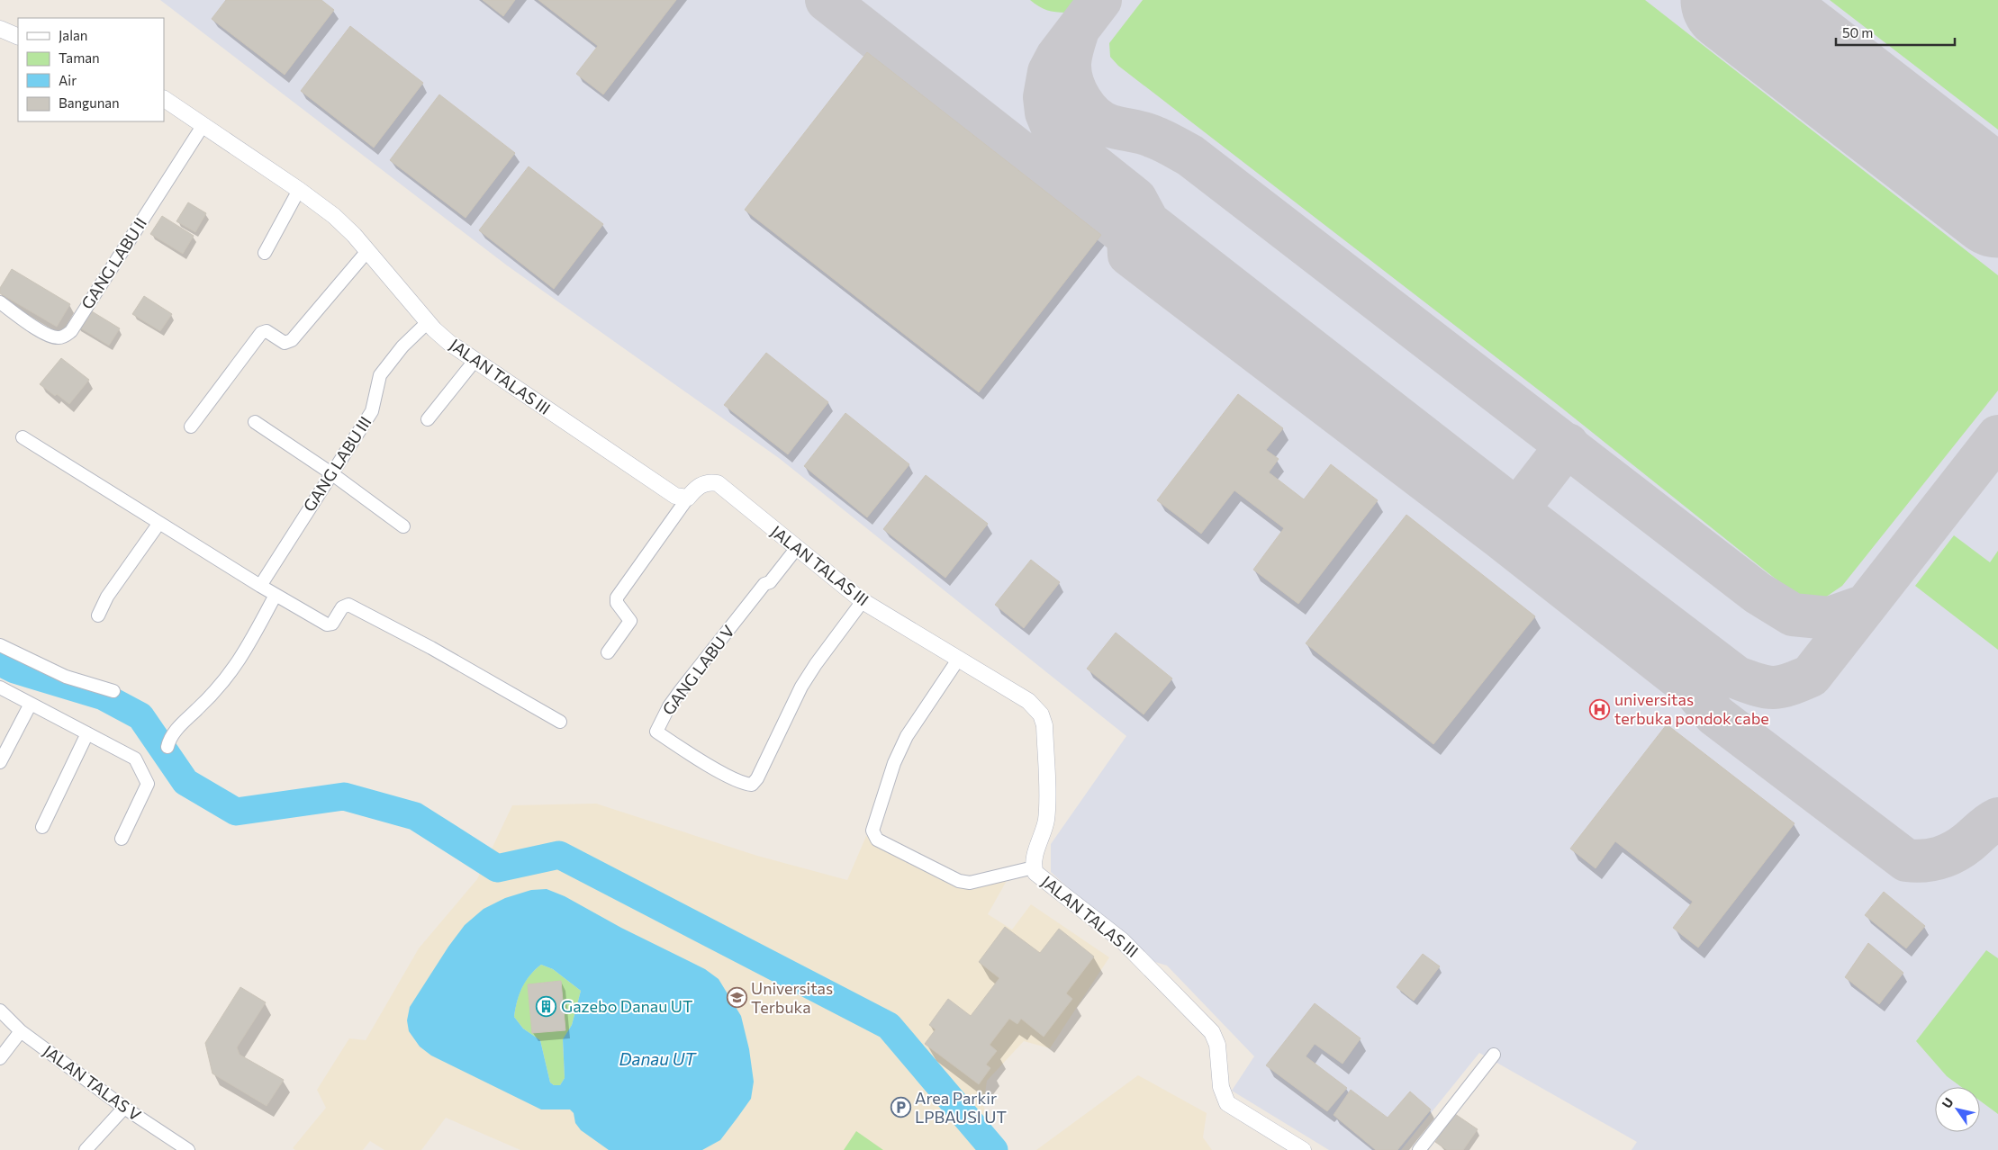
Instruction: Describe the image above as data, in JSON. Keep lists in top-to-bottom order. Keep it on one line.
{"streets":{"street":["GANG LABU II","JALAN TALAS III","GANG LABU III","GANG LABU V","JALAN TALAS V"]},"crossings":[["GANG LABU II","JALAN TALAS III"],["JALAN TALAS III","GANG LABU III"],["JALAN TALAS III","GANG LABU V"]],"water":["Danau UT"],"places":{"hospital":["universitas terbuka pondok cabe"],"school or university":["Universitas Terbuka"],"building":["Gazebo Danau UT"],"parking":["Area Parkir LPBAUSI UT"]},"legend":["Jalan","Taman","Air","Bangunan"],"scale_bar":"50 m","north":"top left"}
